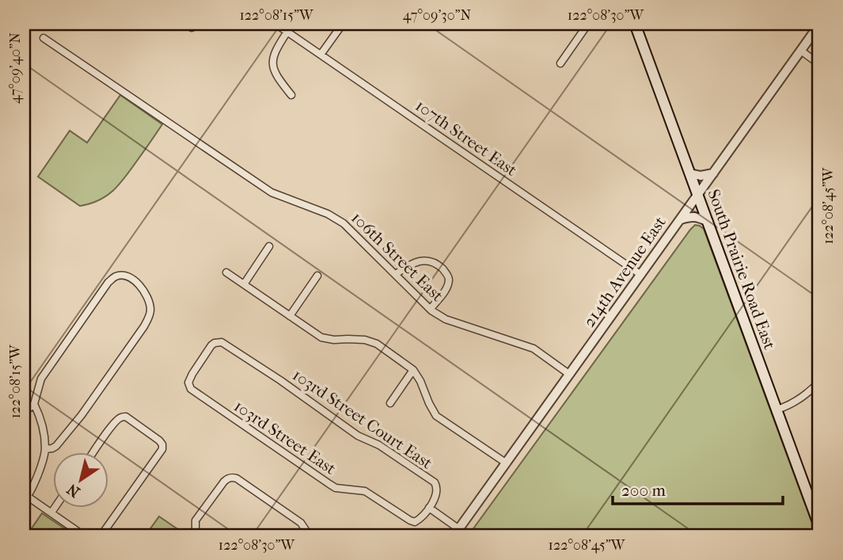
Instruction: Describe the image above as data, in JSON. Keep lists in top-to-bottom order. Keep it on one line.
{"streets":{"main road":["South Prairie Road East"],"street":["107th Street East","106th Street East","214th Avenue East","103rd Street Court East","103rd Street East"]},"crossings":[["107th Street East","214th Avenue East"],["106th Street East","214th Avenue East"],["South Prairie Road East","214th Avenue East"],["103rd Street Court East","103rd Street East"]],"scale_bar":"200 m","north":"bottom left","coordinates":["122°08'15\"W","47°09'30\"N","122°08'30\"W","47°09'40\"N","122°08'45\"W"]}
